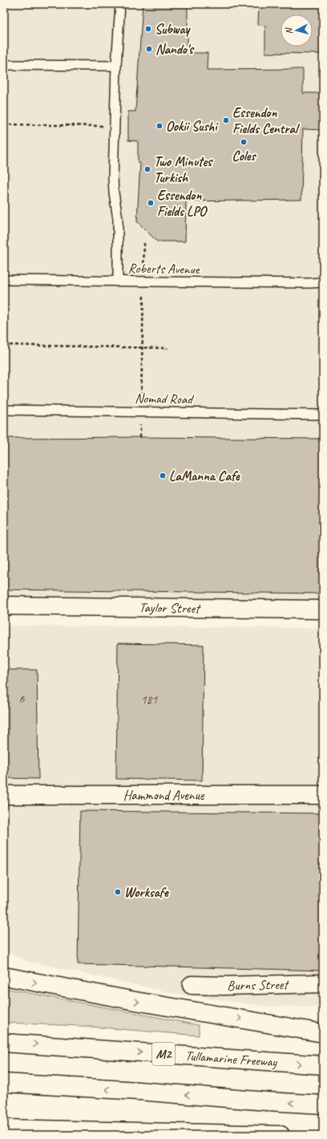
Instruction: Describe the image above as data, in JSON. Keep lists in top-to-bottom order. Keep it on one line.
{"streets":{"main road":["Taylor Street","Hammond Avenue","Burns Street","M2","Tullamarine Freeway"],"lane":["Roberts Avenue","Nomad Road"]},"places":["Subway","Nando's","Essendon Fields Central","Ookii Sushi","Coles","Two Minutes Turkish","Essendon Fields LPO","LaManna Cafe","Worksafe"],"house_numbers":["6","181"],"north":"left"}
